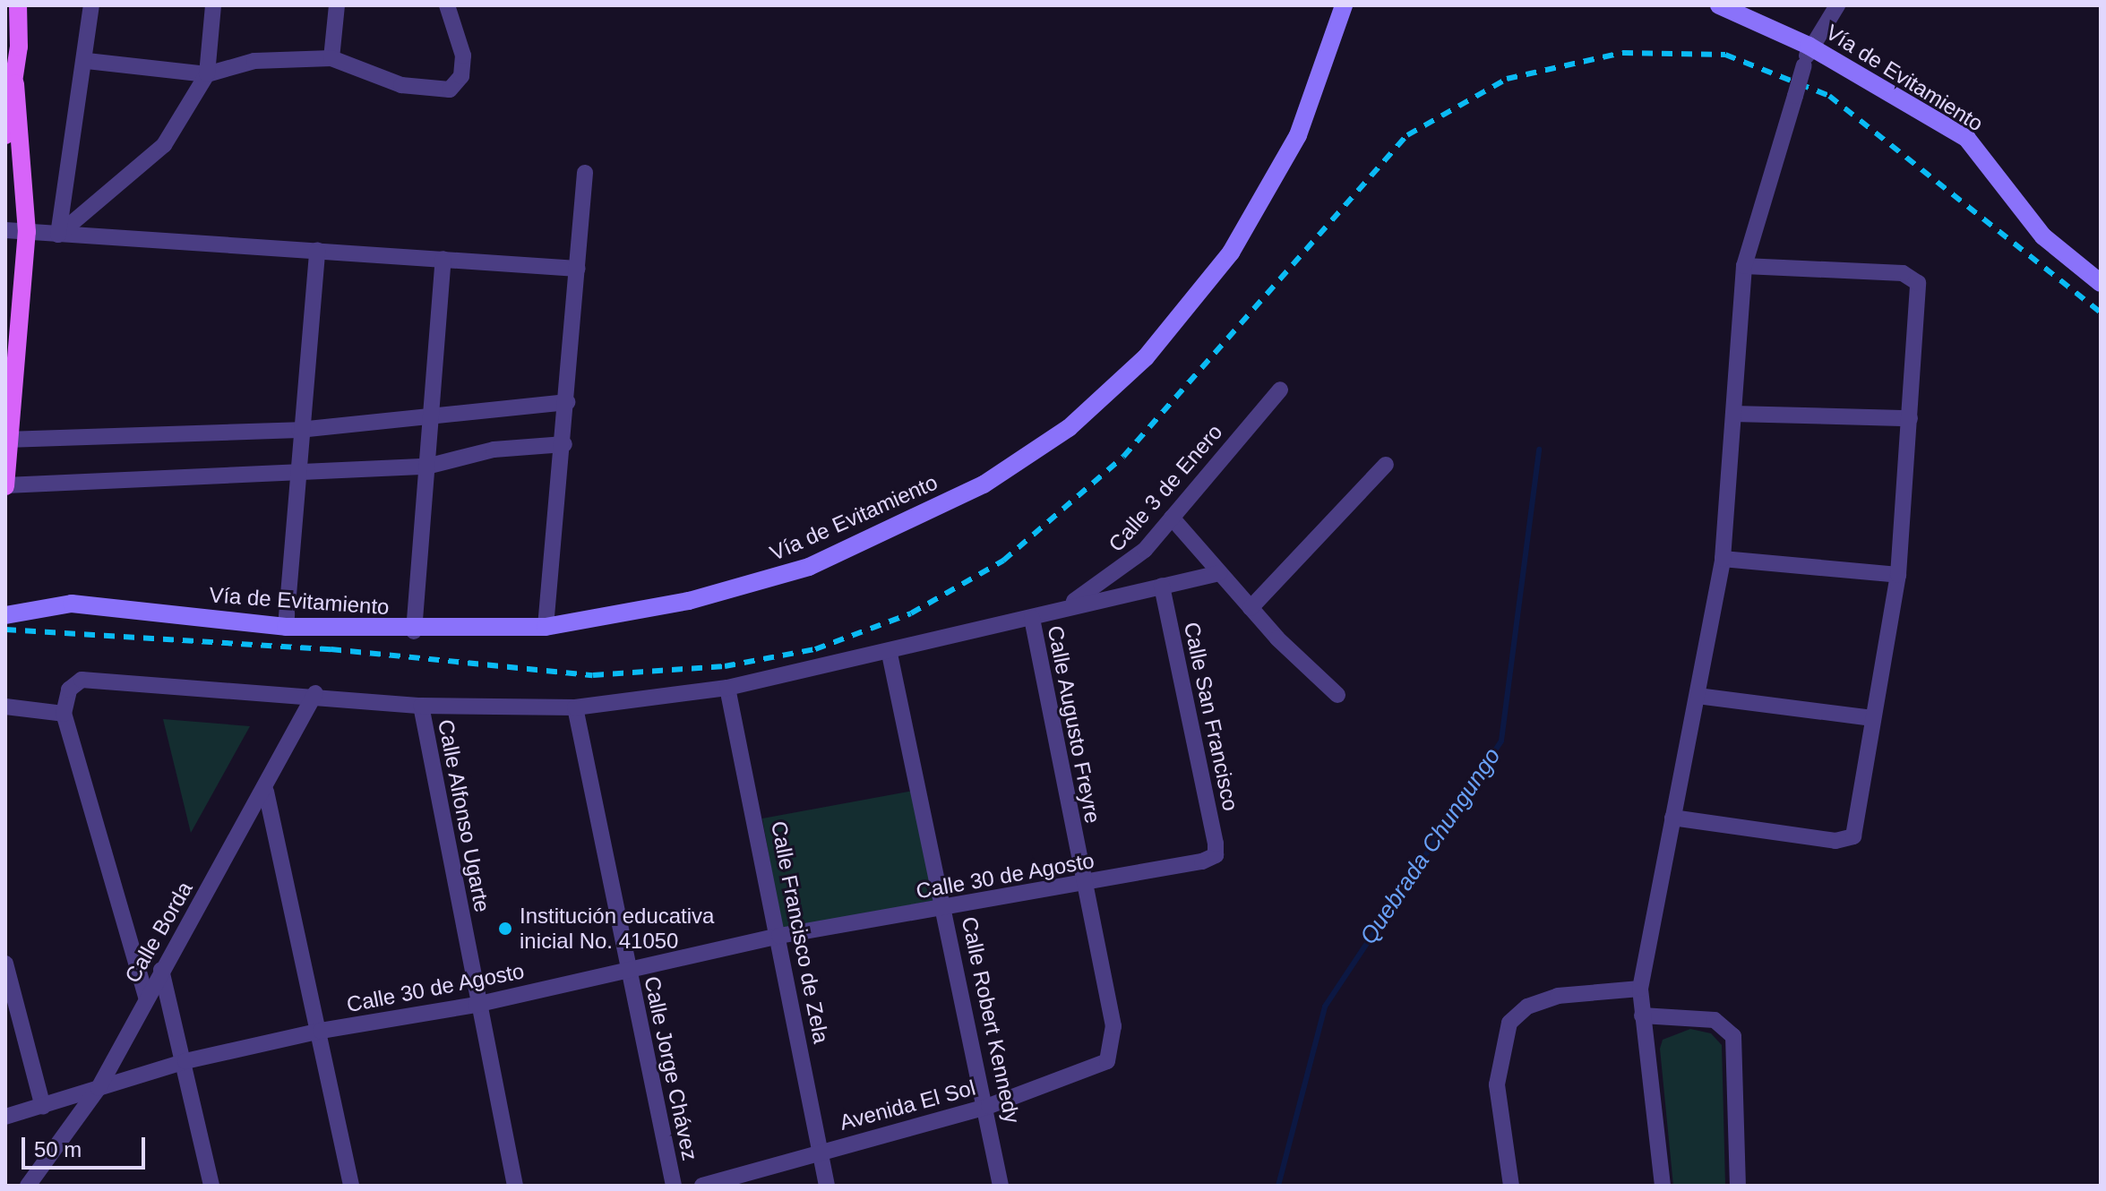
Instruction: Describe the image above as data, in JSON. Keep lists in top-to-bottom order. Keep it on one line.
{"streets":{"main road":["Vía de Evitamiento"],"street":["Calle 3 de Enero","Calle San Francisco","Calle Augusto Freyre","Calle Alfonso Ugarte","Calle 30 de Agosto","Calle Borda","Calle Francisco de Zela","Calle Robert Kennedy","Calle Jorge Chávez","Avenida El Sol"]},"crossings":[["Calle 3 de Enero","Calle Augusto Freyre"],["Calle San Francisco","Calle 30 de Agosto"],["Calle Augusto Freyre","Calle 30 de Agosto"],["Calle Augusto Freyre","Avenida El Sol"],["Calle Alfonso Ugarte","Calle 30 de Agosto"],["Calle 30 de Agosto","Calle Borda"],["Calle 30 de Agosto","Calle Francisco de Zela"],["Calle 30 de Agosto","Calle Robert Kennedy"],["Calle 30 de Agosto","Calle Jorge Chávez"],["Calle Francisco de Zela","Avenida El Sol"],["Calle Robert Kennedy","Avenida El Sol"]],"water":["Quebrada Chungungo"],"places":["Institución educativa inicial No. 41050"],"scale_bar":"50 m"}
